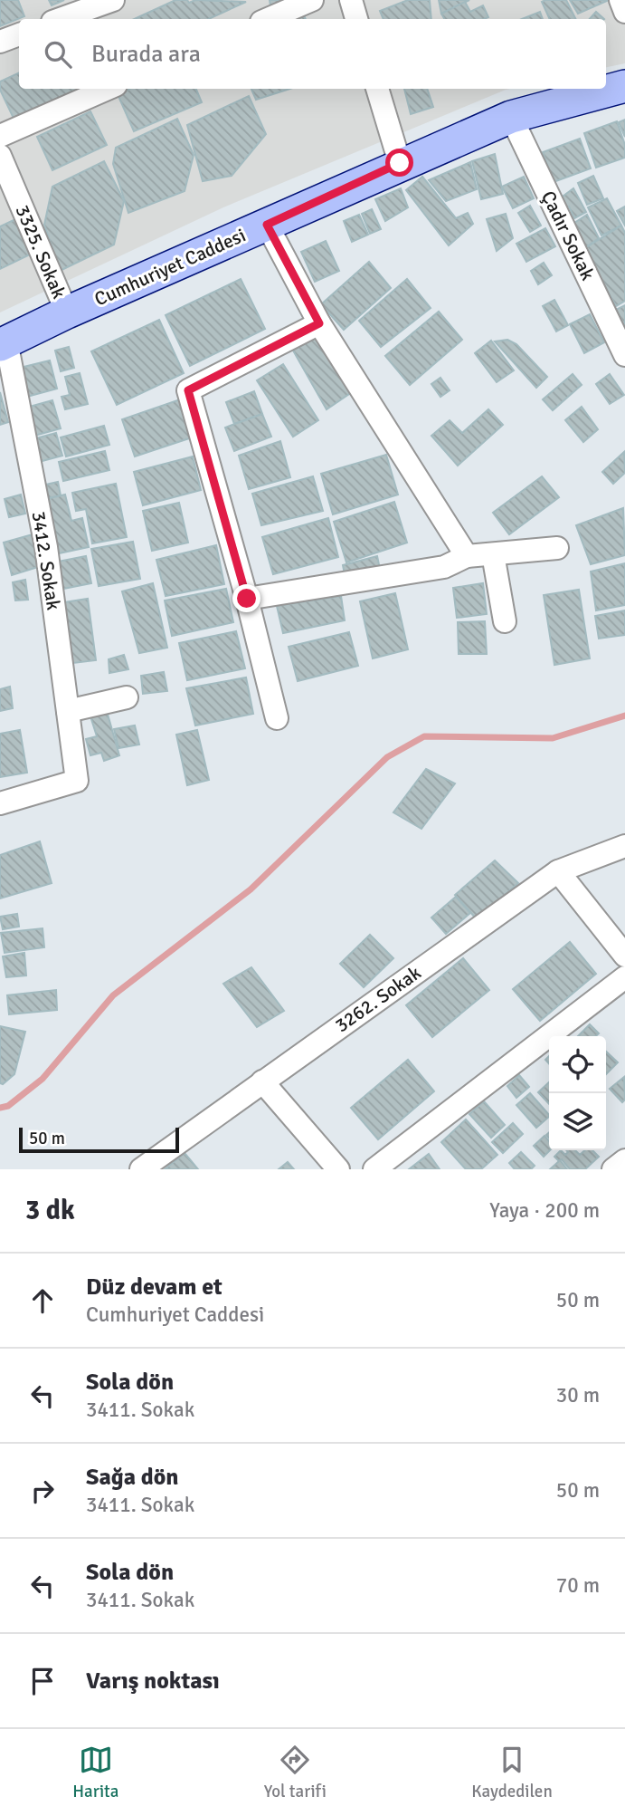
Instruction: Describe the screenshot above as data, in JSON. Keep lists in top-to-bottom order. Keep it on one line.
{"streets":{"main road":["Cumhuriyet Caddesi"],"street":["Çadır Sokak","3325. Sokak","3412. Sokak","3262. Sokak"]},"crossings":[["Çadır Sokak","Cumhuriyet Caddesi"],["3325. Sokak","Cumhuriyet Caddesi"],["Cumhuriyet Caddesi","3412. Sokak"]],"scale_bar":"50 m","page":{"search":"Burada ara","scale":"50 m","heading":["3 dk","Yaya · 200 m"],"list":[["Düz devam et","Cumhuriyet Caddesi","50 m"],["Sola dön","3411. Sokak","30 m"],["Sağa dön","3411. Sokak","50 m"],["Sola dön","3411. Sokak","70 m"],"Varış noktası"],"nav":["Harita","Yol tarifi","Kaydedilen"]}}
